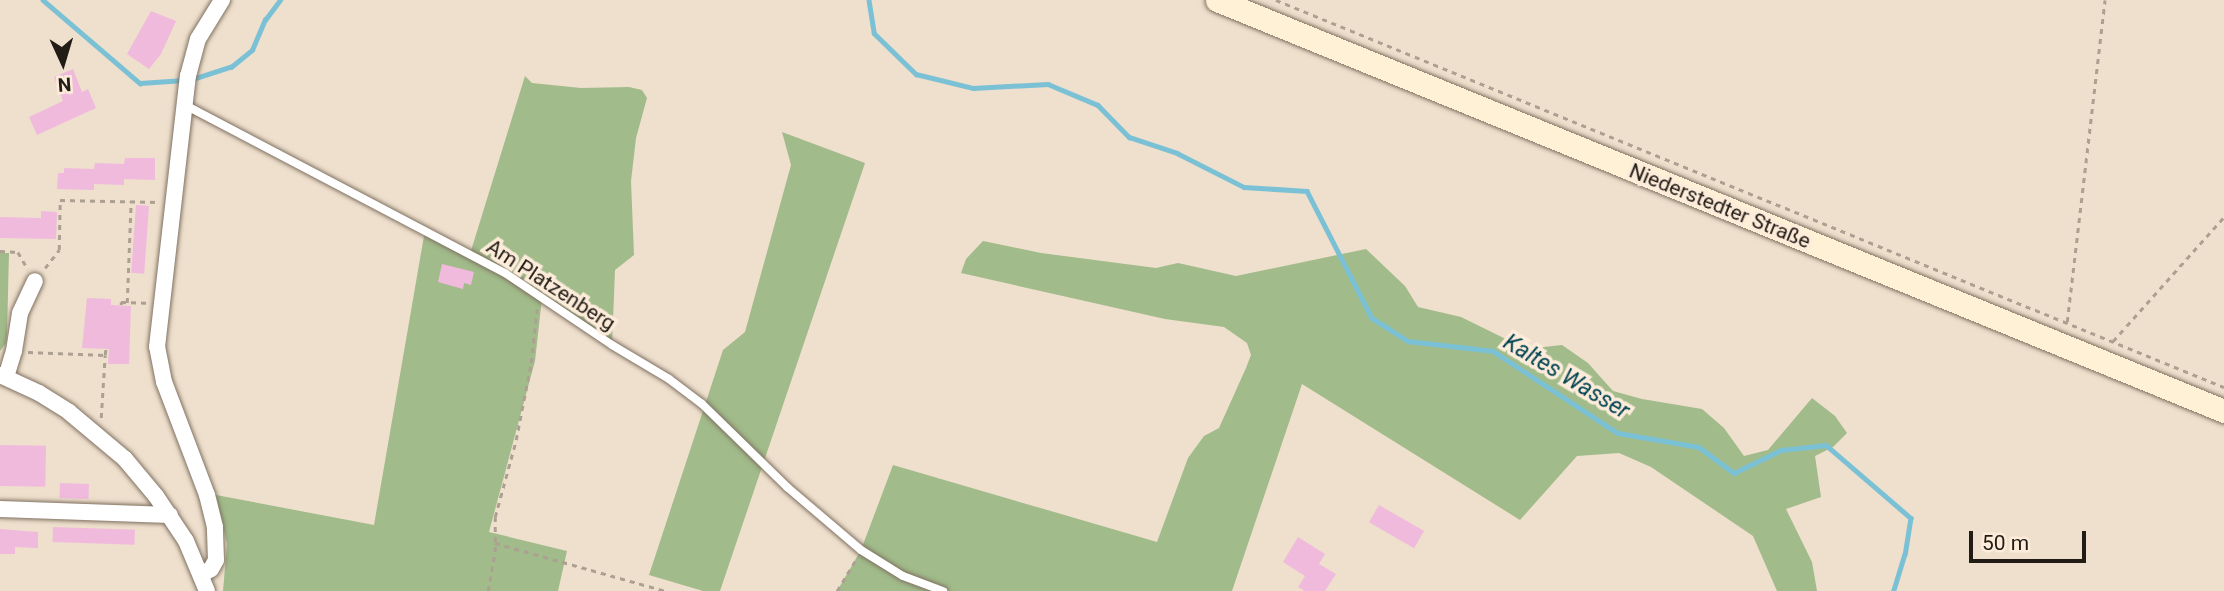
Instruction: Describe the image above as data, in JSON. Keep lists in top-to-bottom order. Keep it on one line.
{"streets":{"main road":["Niederstedter Straße"],"lane":["Am Platzenberg"]},"water":["Kaltes Wasser"],"scale_bar":"50 m","north":"bottom"}
